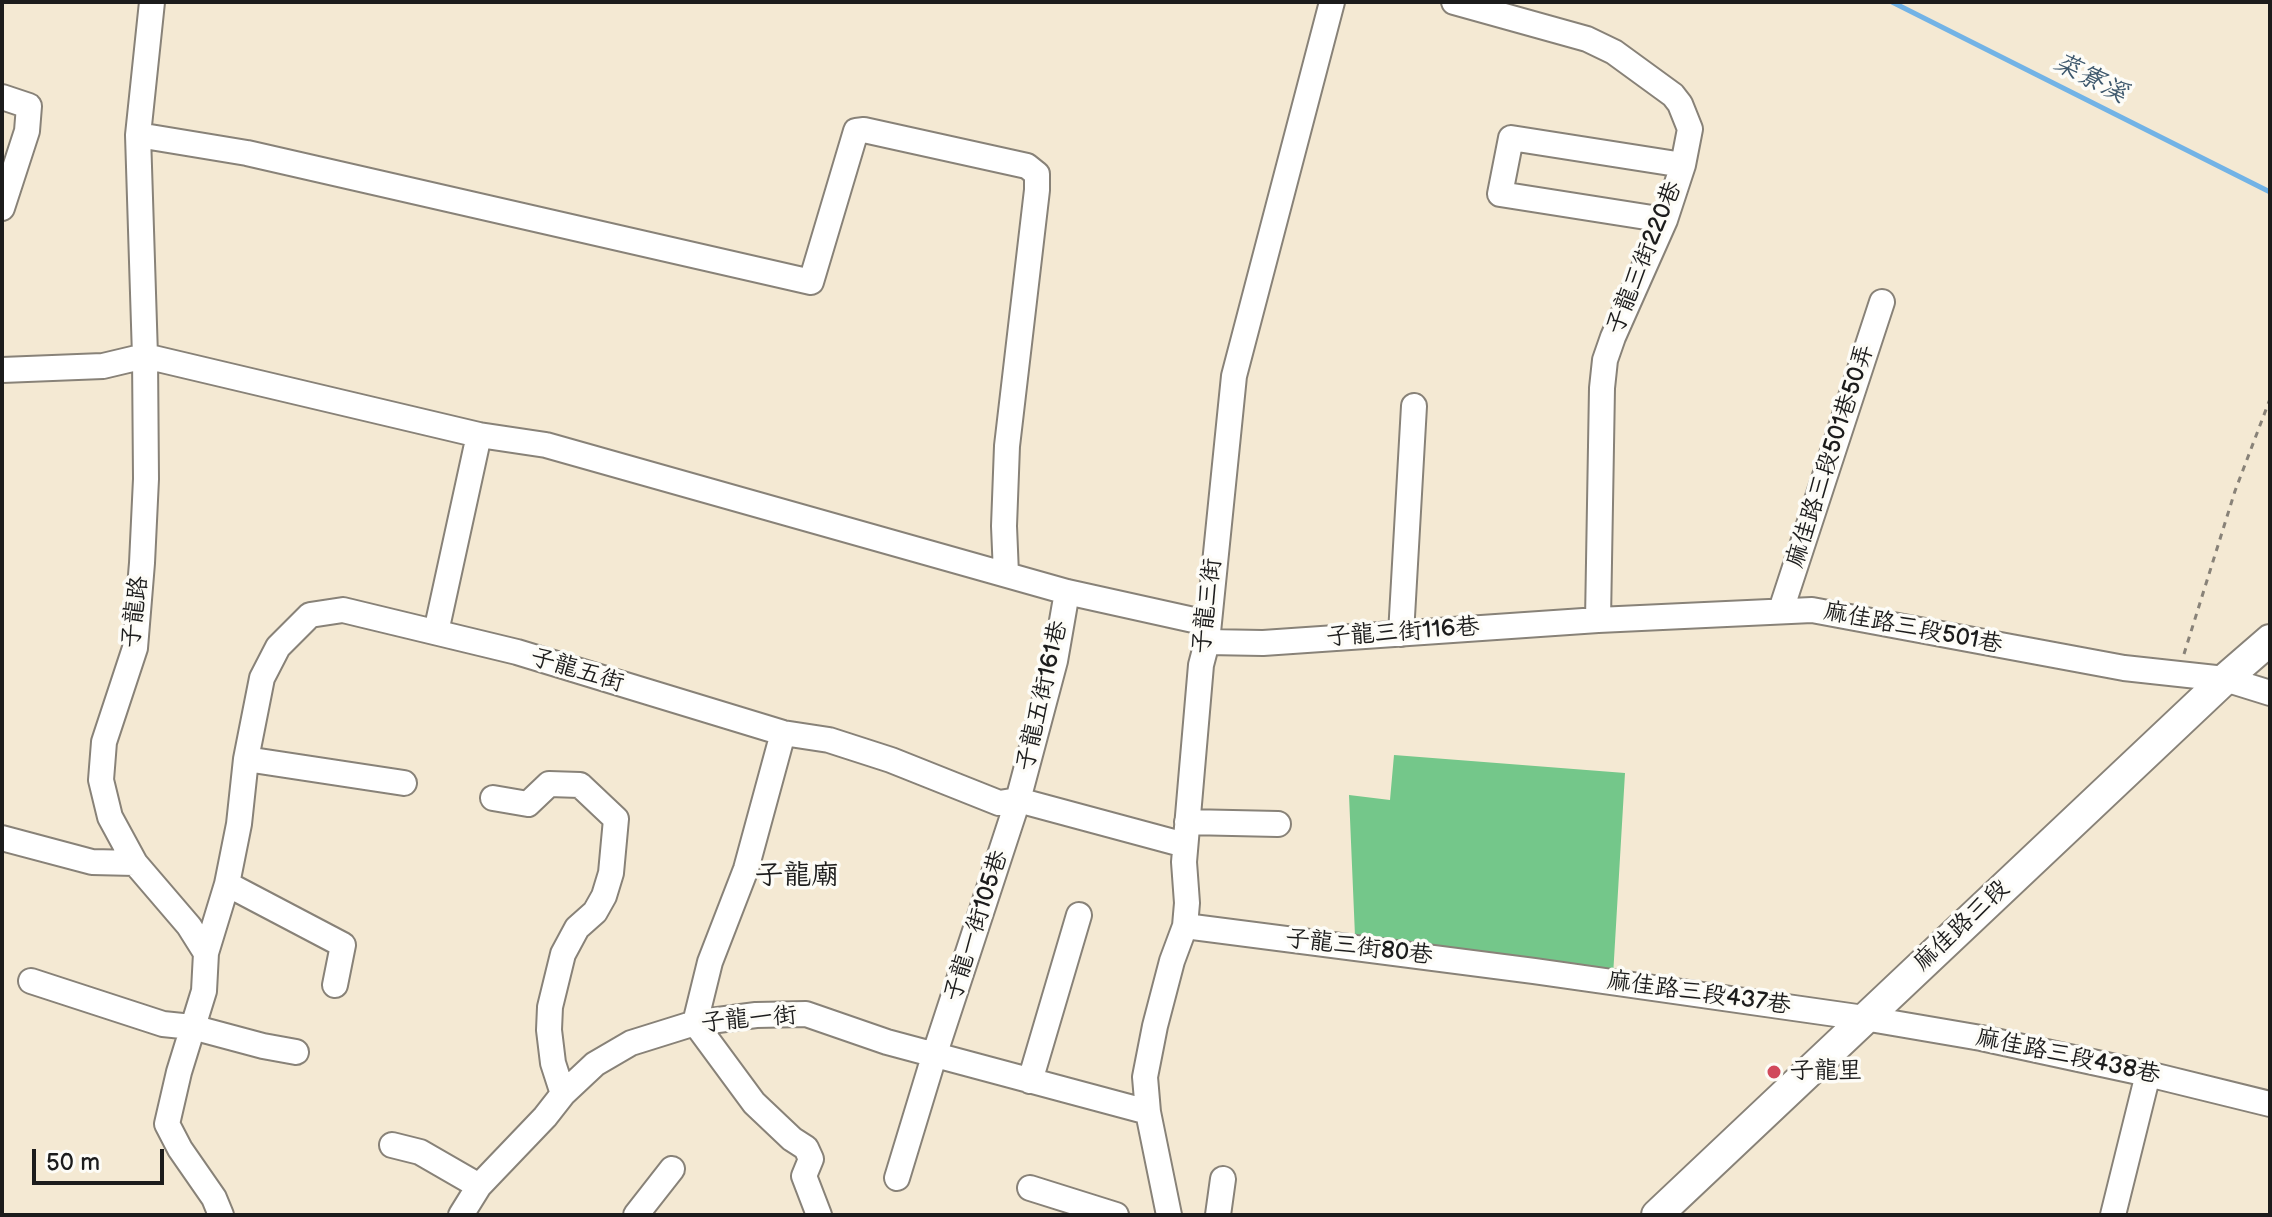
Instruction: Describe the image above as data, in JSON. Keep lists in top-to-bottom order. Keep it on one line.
{"streets":{"main road":["麻佳路三段"],"street":["子龍三街220巷","麻佳路三段501巷50弄","子龍三街","子龍路","麻佳路三段501巷","子龍三街116巷","子龍五街","子龍五街161巷","子龍一街105巷","子龍三街80巷","麻佳路三段437巷","子龍一街","麻佳路三段438巷"]},"crossings":[["子龍三街220巷","麻佳路三段501巷"],["子龍三街220巷","子龍三街116巷"],["麻佳路三段501巷50弄","麻佳路三段501巷"],["子龍三街","子龍三街116巷"],["子龍三街","子龍五街"],["子龍三街","子龍三街80巷"],["子龍三街","子龍一街"],["子龍路","子龍三街116巷"],["子龍路","子龍五街"],["麻佳路三段501巷","子龍三街116巷"],["麻佳路三段501巷","麻佳路三段"],["子龍三街116巷","子龍五街161巷"],["子龍五街","子龍五街161巷"],["子龍五街","子龍一街105巷"],["子龍五街161巷","子龍一街105巷"],["子龍一街105巷","子龍一街"],["麻佳路三段","麻佳路三段437巷"],["麻佳路三段","麻佳路三段438巷"],["子龍三街80巷","麻佳路三段437巷"],["麻佳路三段437巷","麻佳路三段438巷"]],"districts":["子龍廟"],"water":["菜寮溪"],"places":["子龍里"],"scale_bar":"50 m"}
